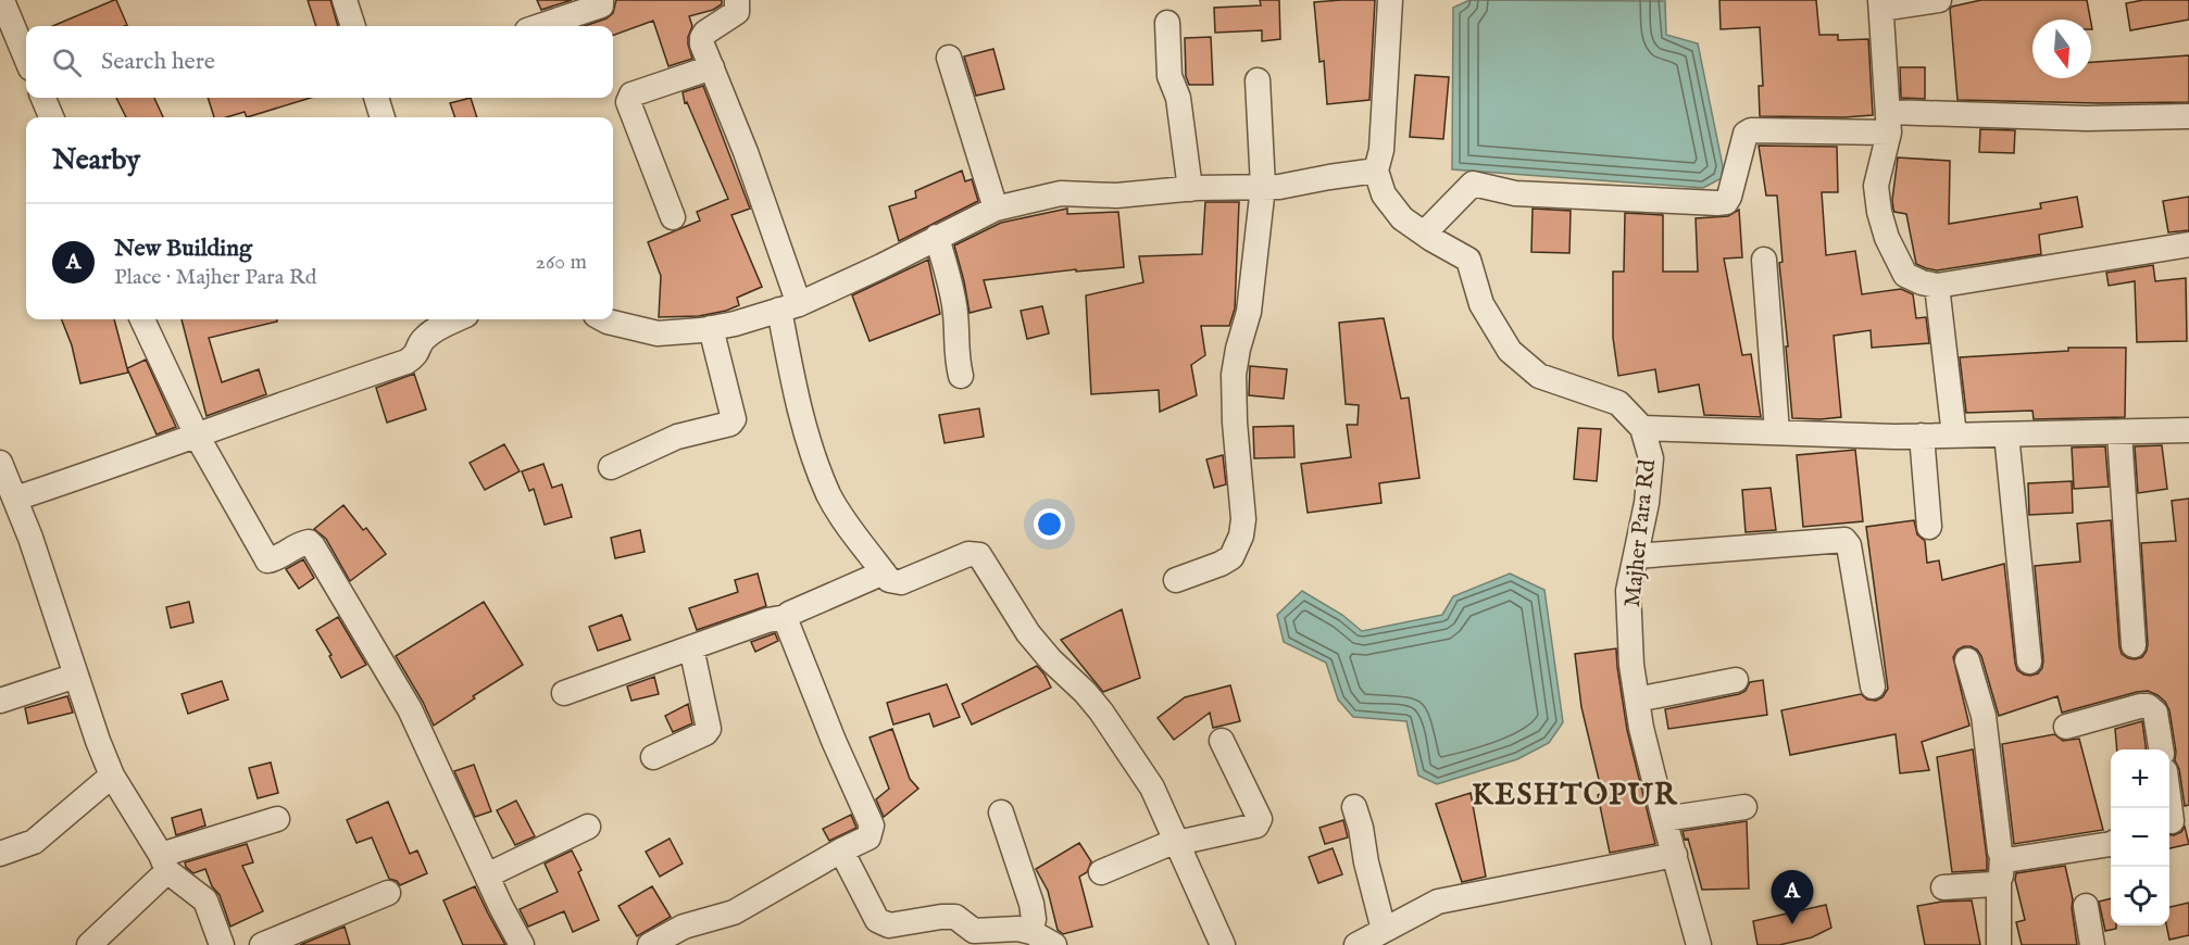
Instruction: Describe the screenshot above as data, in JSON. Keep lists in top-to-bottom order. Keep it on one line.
{"streets":{"street":["Majher Para Rd"]},"districts":["KESHTOPUR"],"north":"bottom","page":{"search":"Search here","heading":"Nearby","list":[{"mark":"A","name":"New Building","note":"Place · Majher Para Rd","value":"260 m"}],"map_buttons":["+","−"],"pins":"A"}}
